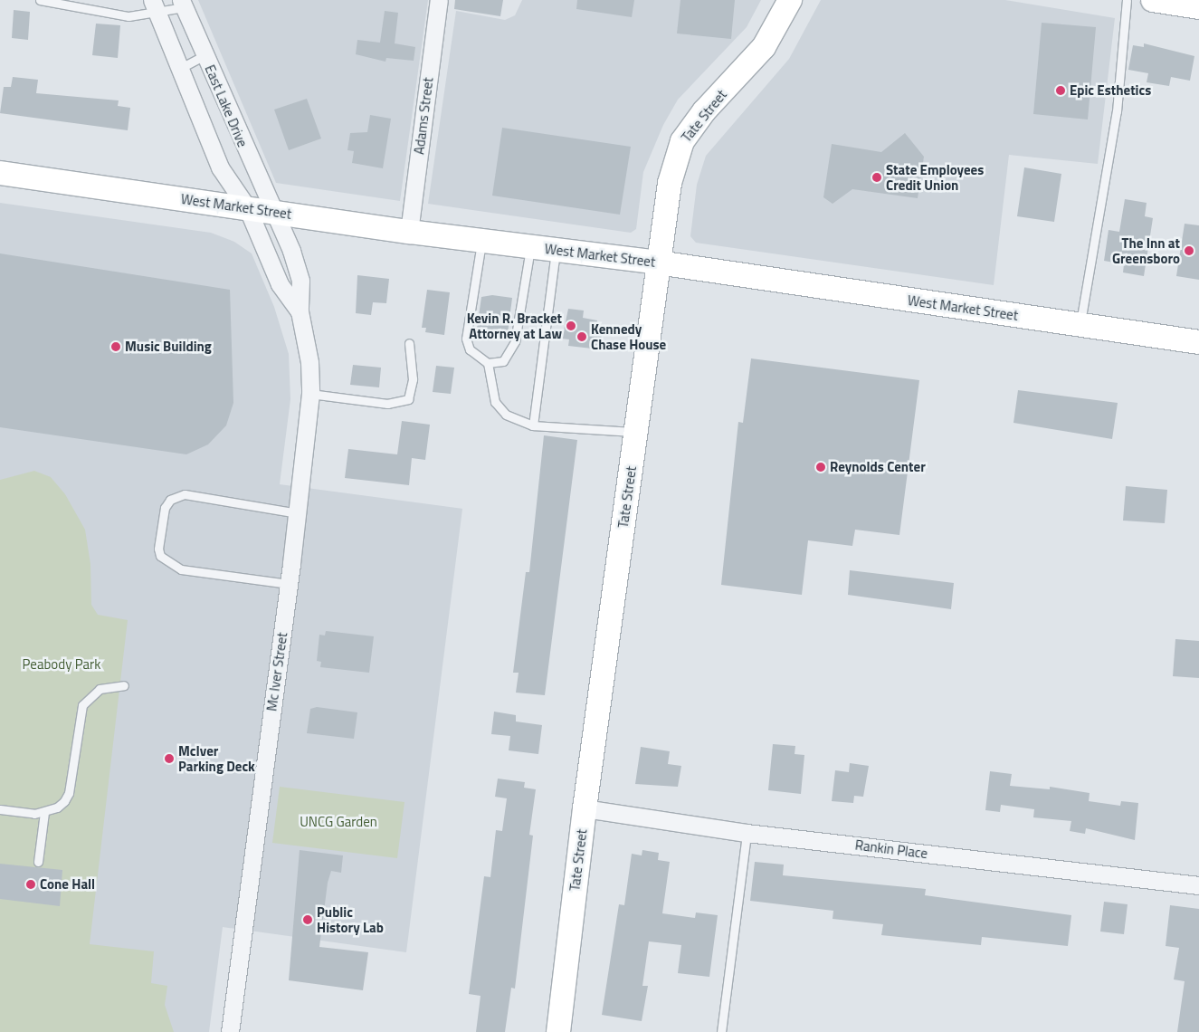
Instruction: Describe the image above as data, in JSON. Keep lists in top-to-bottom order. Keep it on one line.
{"streets":{"main road":["Tate Street","West Market Street"],"street":["East Lake Drive","Adams Street","Mc Iver Street","Rankin Place"]},"crossings":[["East Lake Drive","West Market Street"],["East Lake Drive","Mc Iver Street"],["Adams Street","West Market Street"],["Tate Street","West Market Street"],["Tate Street","Rankin Place"],["West Market Street","Mc Iver Street"]],"parks":["Peabody Park","UNCG Garden"],"places":["Epic Esthetics","State Employees Credit Union","The Inn at Greensboro","Kevin R. Bracket Attorney at Law","Kennedy Chase House","Music Building","Reynolds Center","McIver Parking Deck","Cone Hall","Public History Lab"]}
